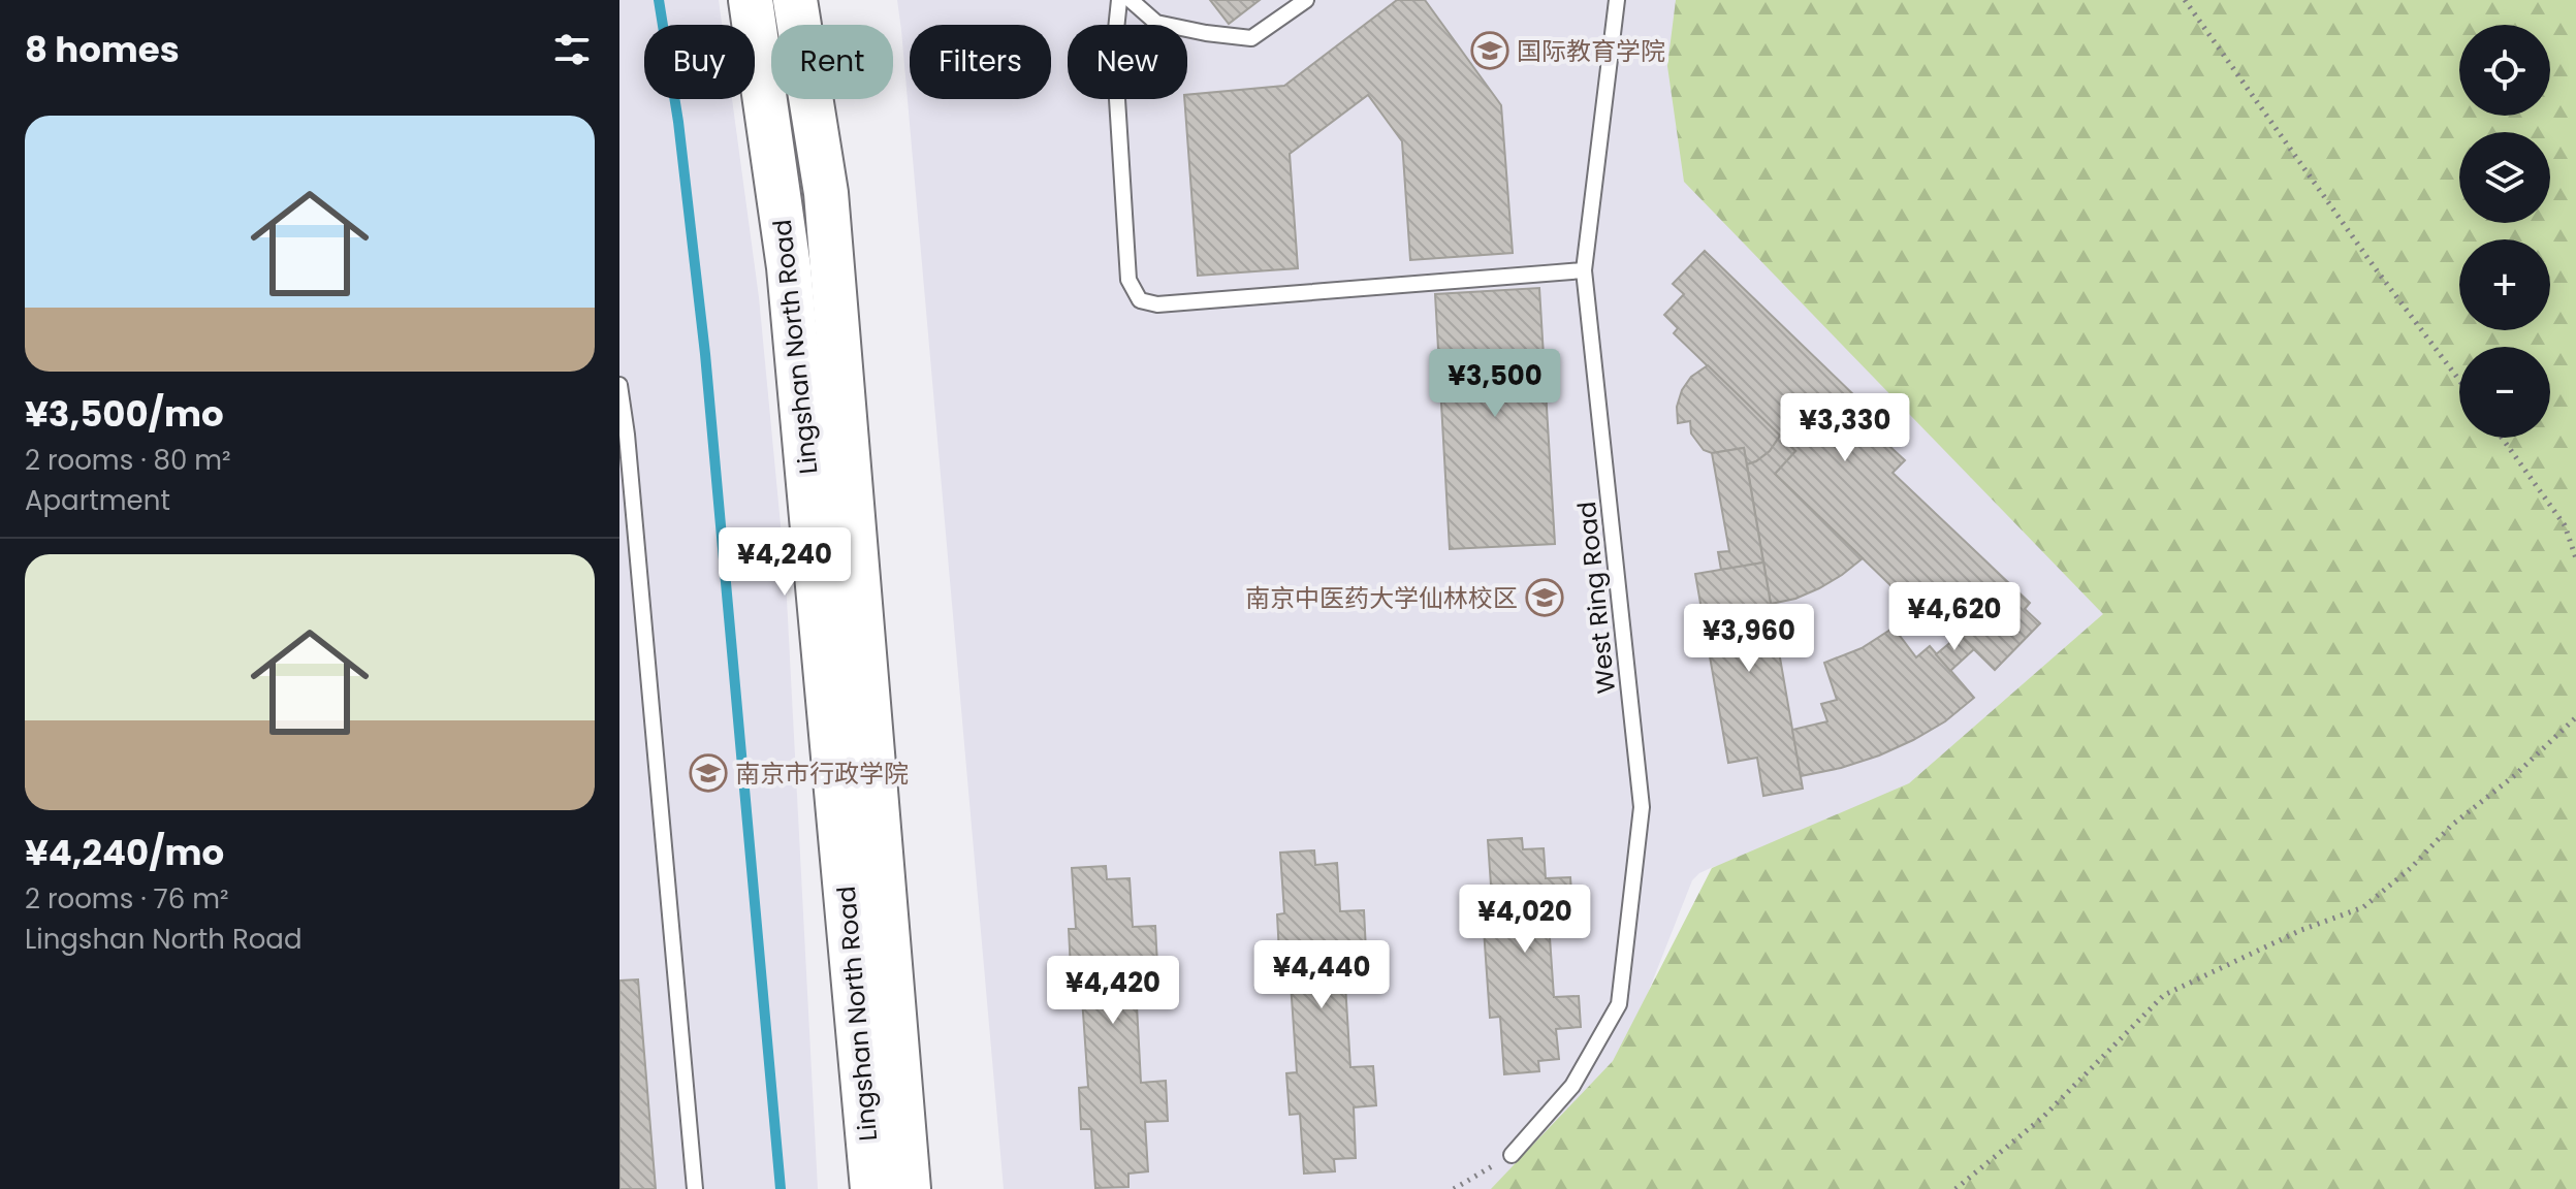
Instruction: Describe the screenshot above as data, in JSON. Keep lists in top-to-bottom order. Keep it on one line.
{"streets":{"main road":["Lingshan North Road"],"lane":["West Ring Road"]},"places":{"school or university":["国际教育学院","南京中医药大学仙林校区","南京市行政学院"]},"page":{"heading":"8 homes","map_buttons":["+","−"],"chip":["Buy","Rent","Filters","New"],"list":[{"name":"¥3,500/mo","note":"2 rooms · 80 m² · Apartment"},{"name":"¥4,240/mo","note":"2 rooms · 76 m² · Lingshan North Road"}],"price":["¥3,500","¥3,330","¥4,240","¥4,620","¥3,960","¥4,020","¥4,440","¥4,420"]}}
